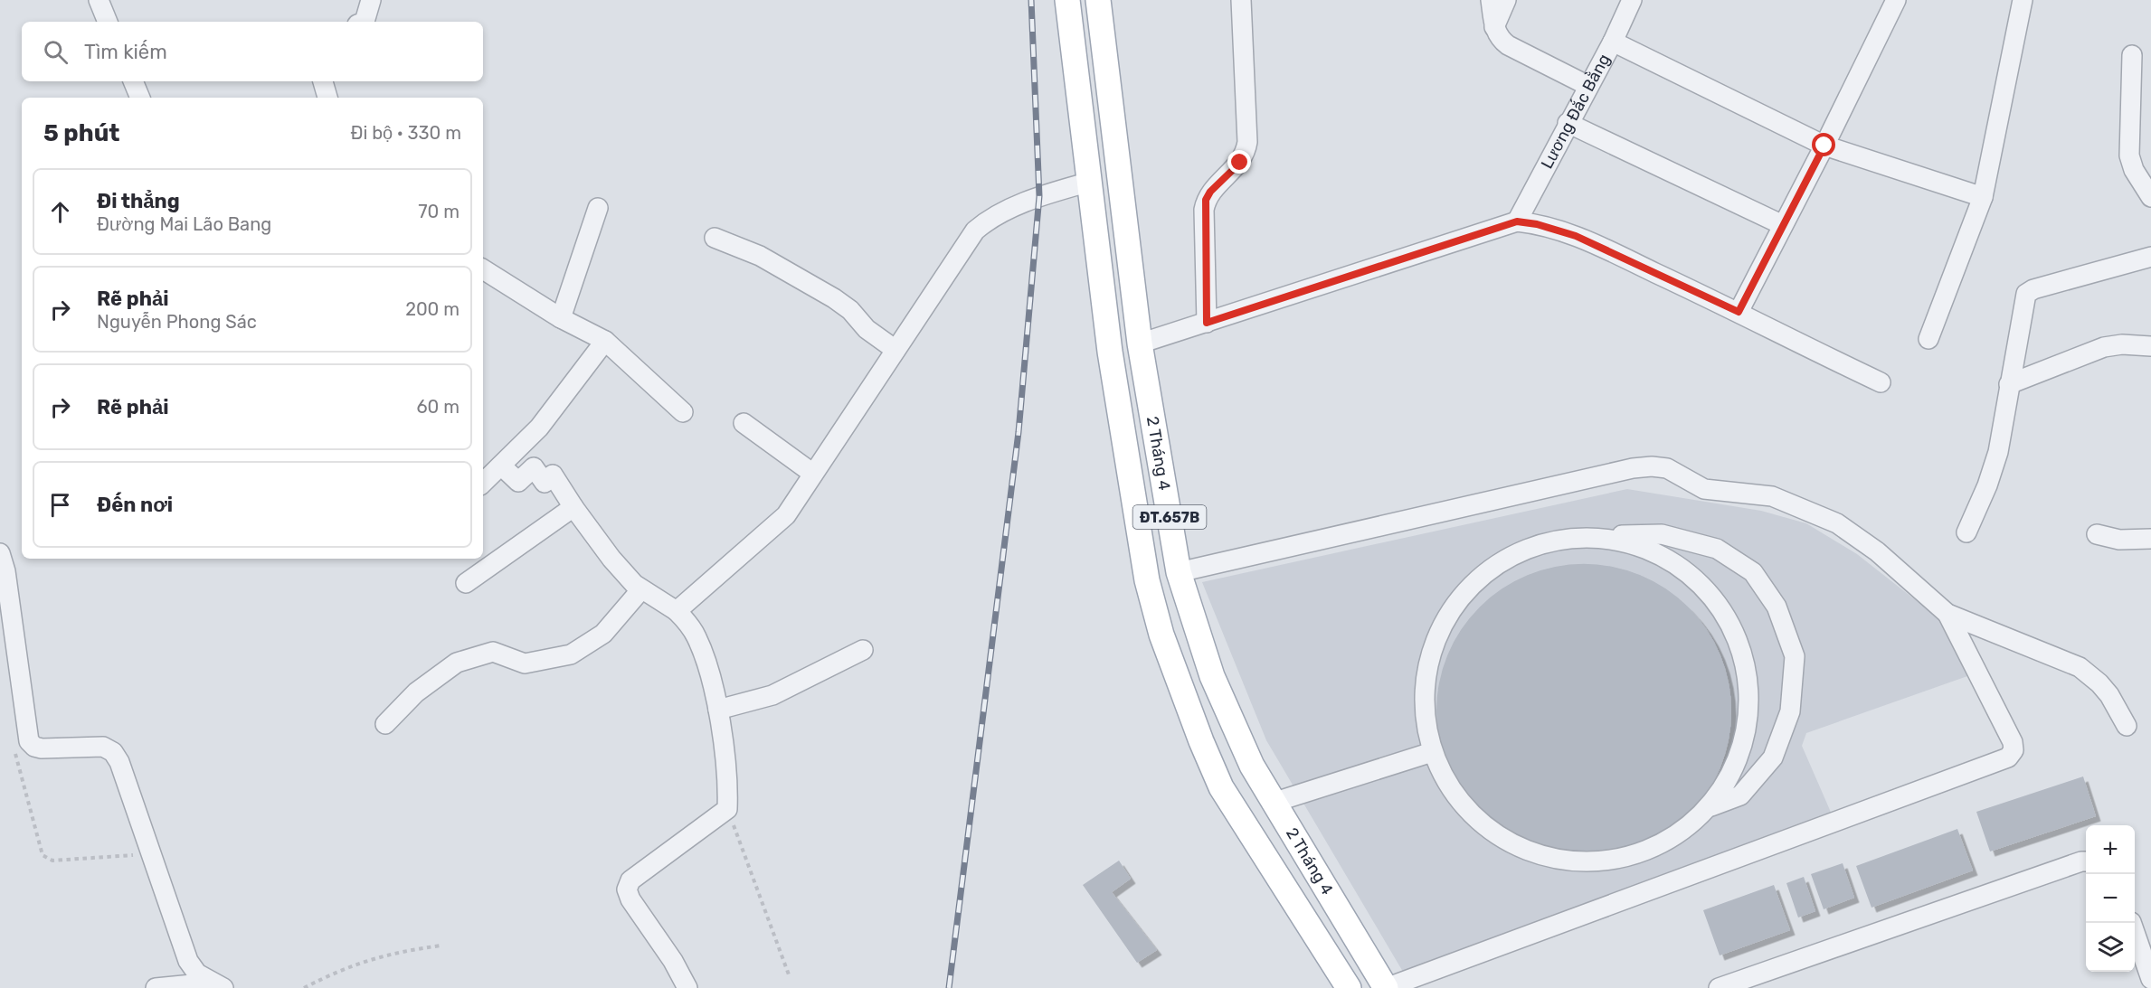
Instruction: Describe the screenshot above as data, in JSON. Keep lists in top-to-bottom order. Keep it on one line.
{"streets":{"main road":["2 Tháng 4","ĐT.657B"],"street":["Lương Đắc Bằng"]},"page":{"search":"Tìm kiếm","heading":["5 phút","Đi bộ · 330 m"],"list":[["Đi thẳng","Đường Mai Lão Bang","70 m"],["Rẽ phải","Nguyễn Phong Sác","200 m"],["Rẽ phải","60 m"],"Đến nơi"],"map_buttons":["+","−"]}}
